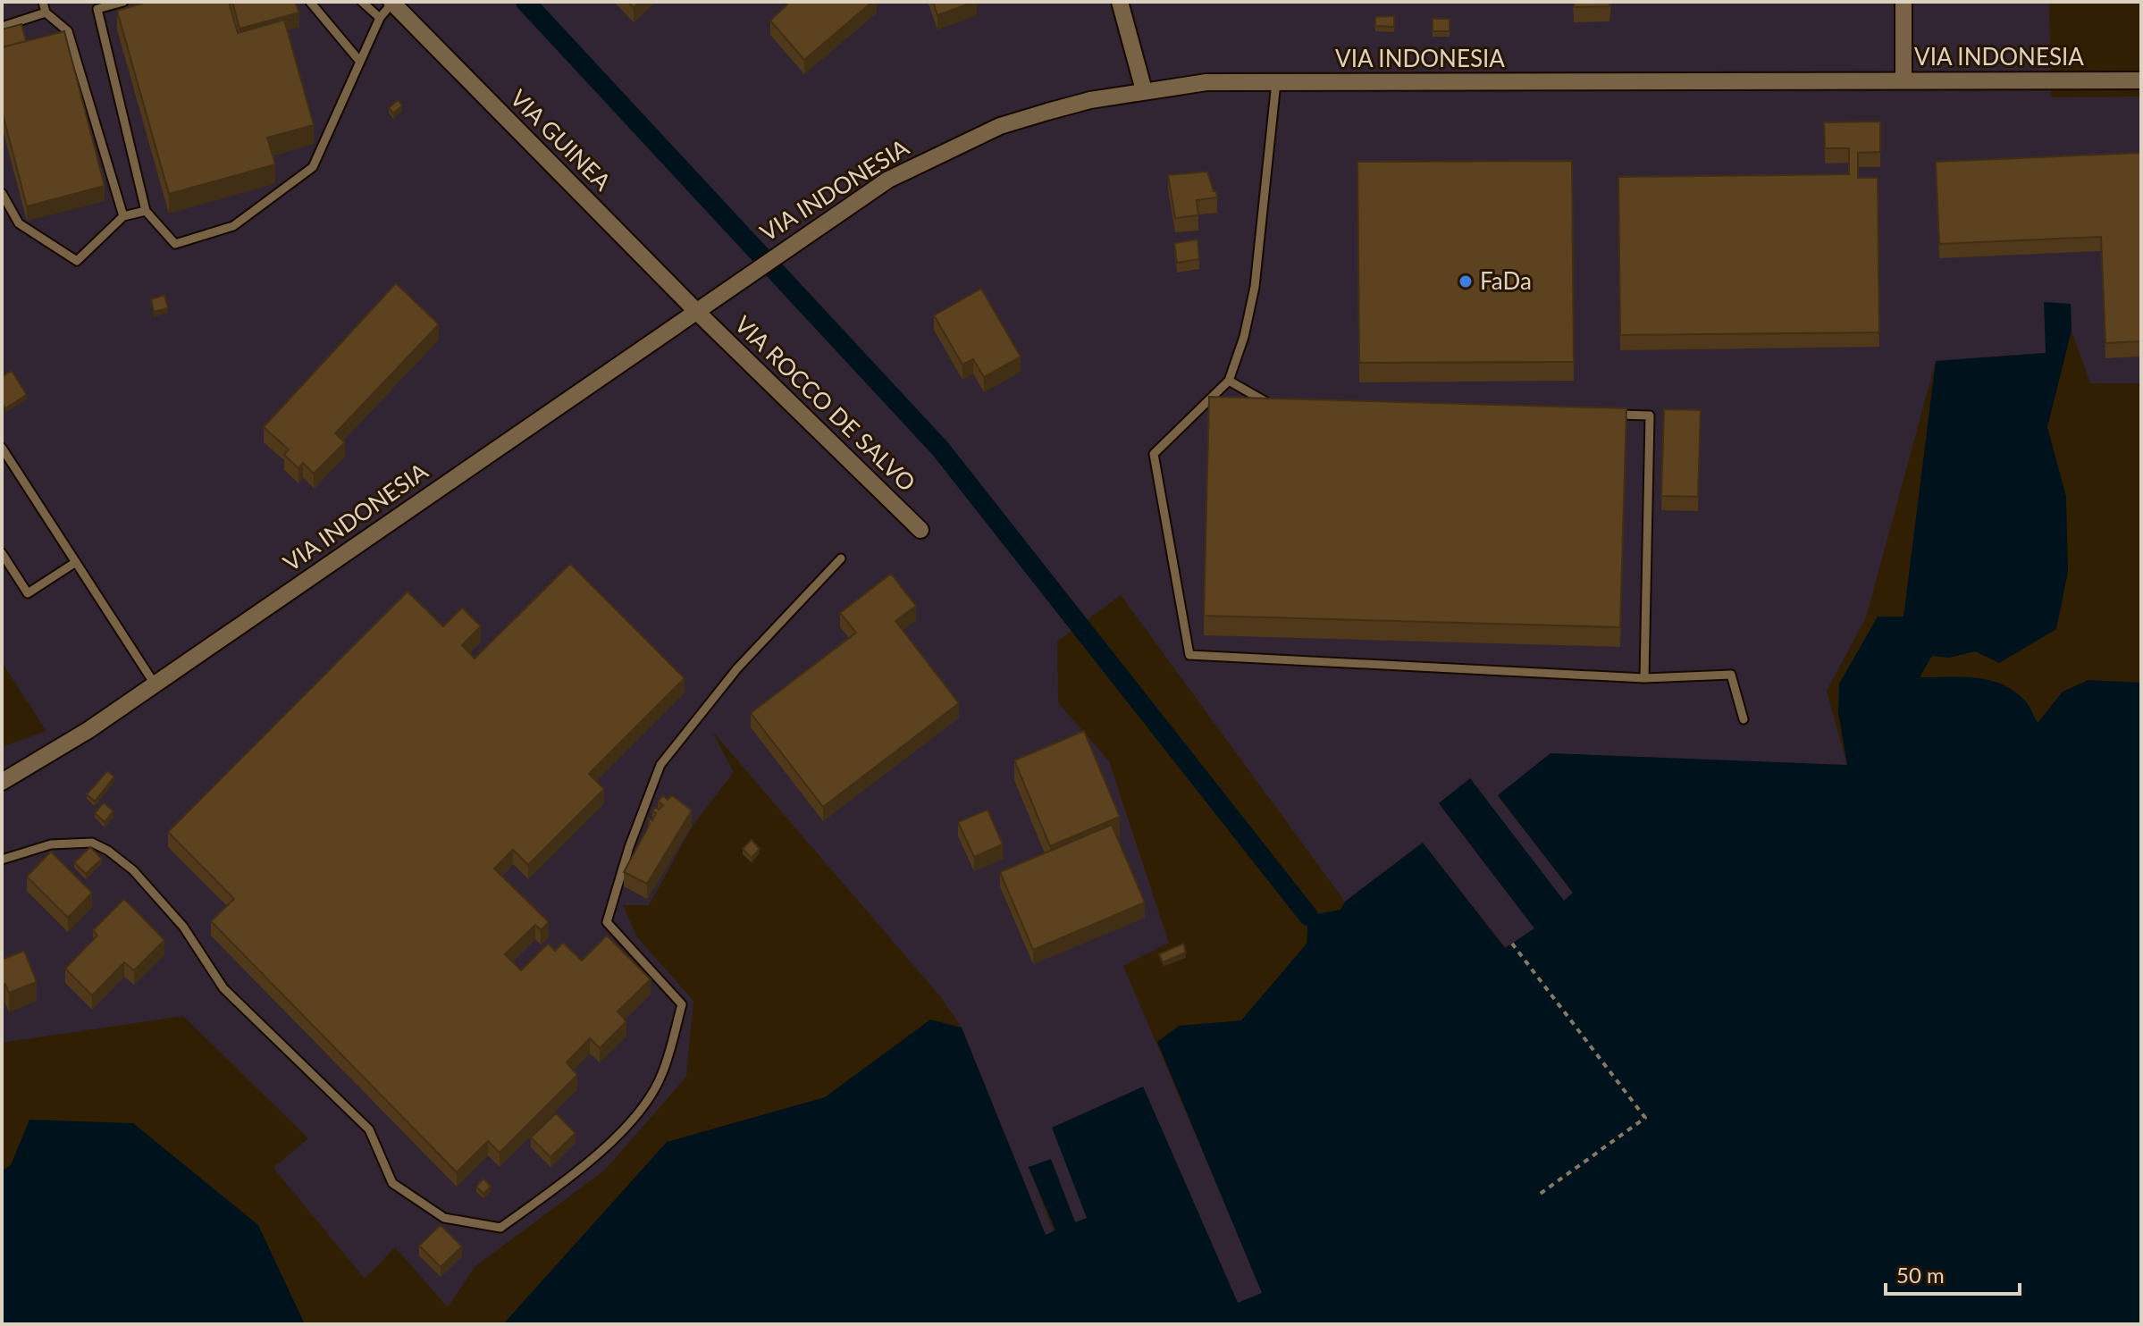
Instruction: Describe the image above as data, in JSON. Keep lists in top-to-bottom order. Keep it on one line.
{"streets":{"street":["VIA INDONESIA","VIA GUINEA","VIA ROCCO DE SALVO"]},"crossings":[["VIA INDONESIA","VIA GUINEA"],["VIA INDONESIA","VIA ROCCO DE SALVO"],["VIA GUINEA","VIA ROCCO DE SALVO"]],"places":["FaDa"],"scale_bar":"50 m"}
